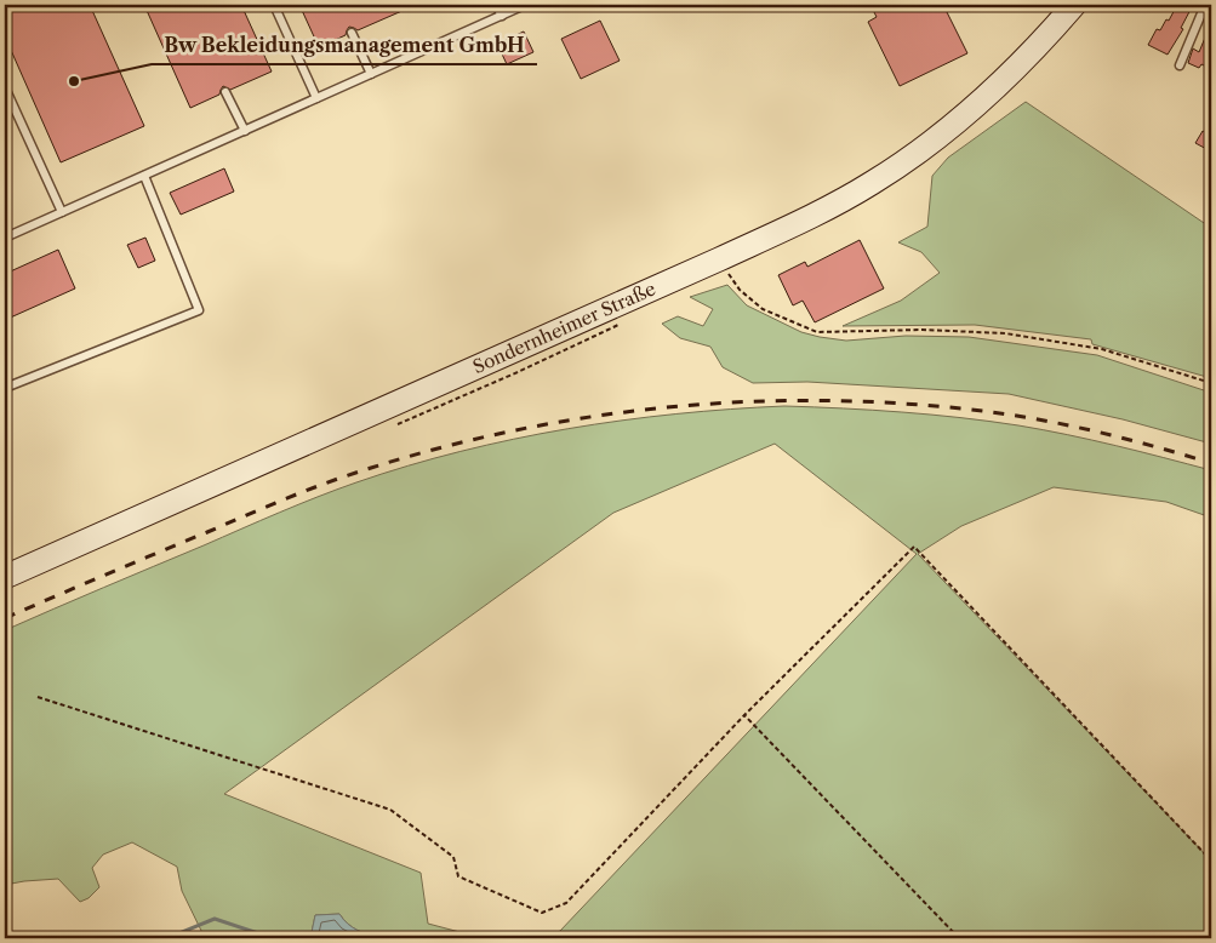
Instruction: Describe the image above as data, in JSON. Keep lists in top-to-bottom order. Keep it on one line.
{"streets":{"main road":["Sondernheimer Straße"]},"places":["Bw Bekleidungsmanagement GmbH"]}
